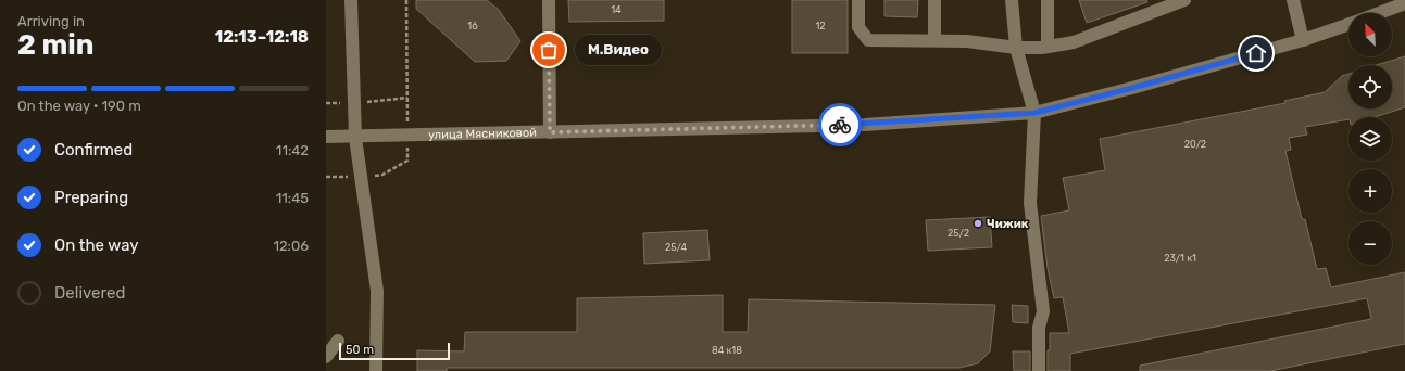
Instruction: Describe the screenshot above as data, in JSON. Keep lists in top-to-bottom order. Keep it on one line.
{"streets":{"street":["улица Мясниковой"]},"places":["М.Видео","Чижик"],"house_numbers":["14","16","12","20/2","25/2","25/4","23/1 к1","84 к18"],"scale_bar":"50 m","north":"top left","page":{"heading":["2 min","Arriving in","12:13–12:18"],"map_buttons":["+","−"],"bubble":"М.Видео","bar":"On the way · 190 m","list":[["Confirmed","11:42"],["Preparing","11:45"],["On the way","12:06"],"Delivered"],"scale":"50 m"}}
